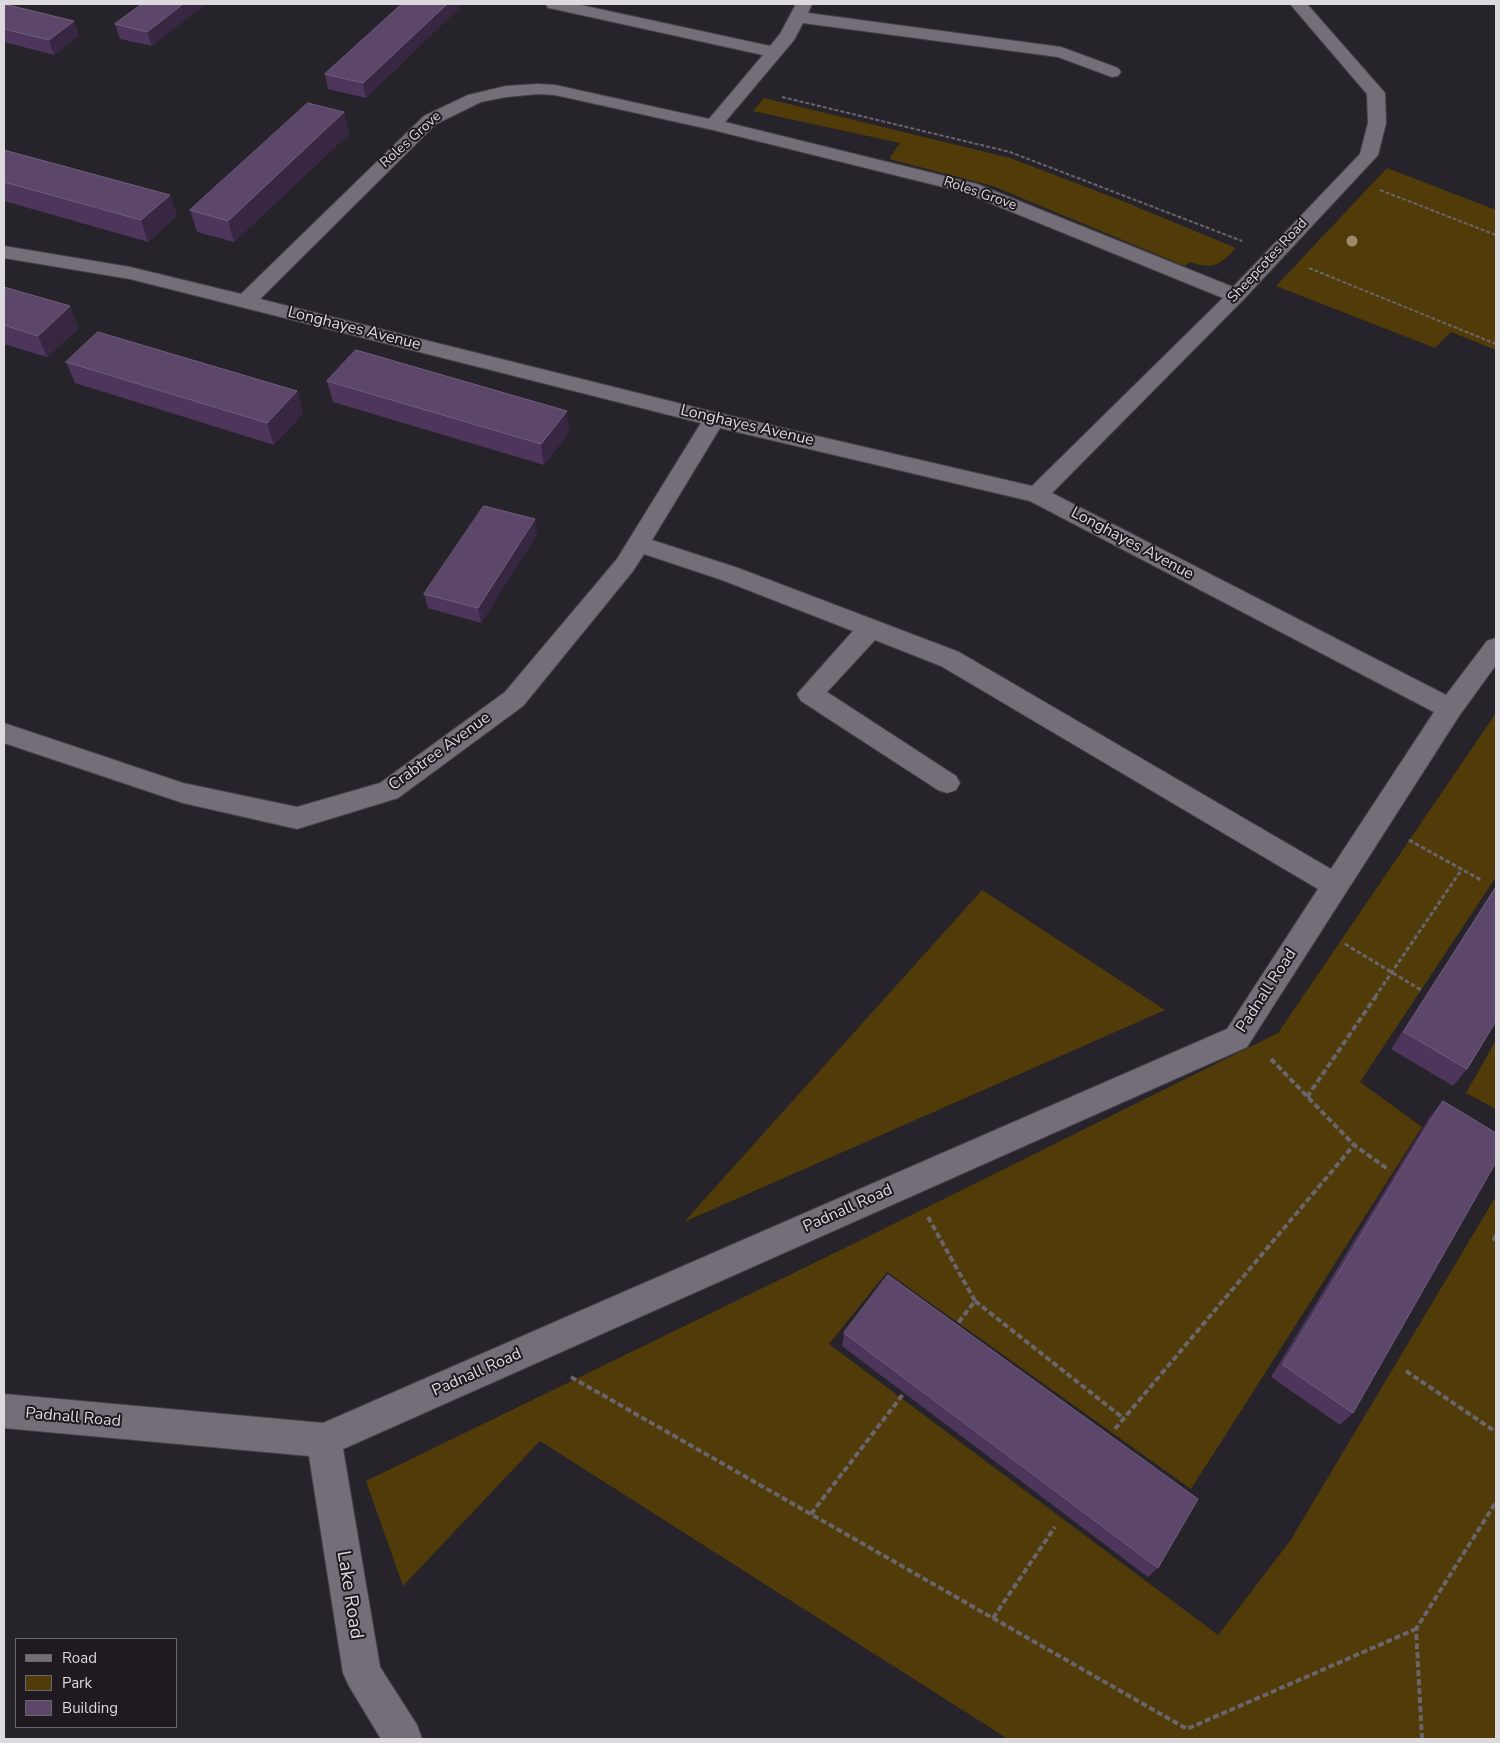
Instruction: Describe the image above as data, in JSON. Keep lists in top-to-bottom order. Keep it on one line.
{"streets":{"street":["Roles Grove","Sheepcotes Road","Longhayes Avenue","Crabtree Avenue","Padnall Road","Lake Road"]},"crossings":[["Roles Grove","Sheepcotes Road"],["Roles Grove","Longhayes Avenue"],["Sheepcotes Road","Longhayes Avenue"],["Longhayes Avenue","Crabtree Avenue"],["Longhayes Avenue","Padnall Road"],["Padnall Road","Lake Road"]],"legend":["Road","Park","Building"]}
